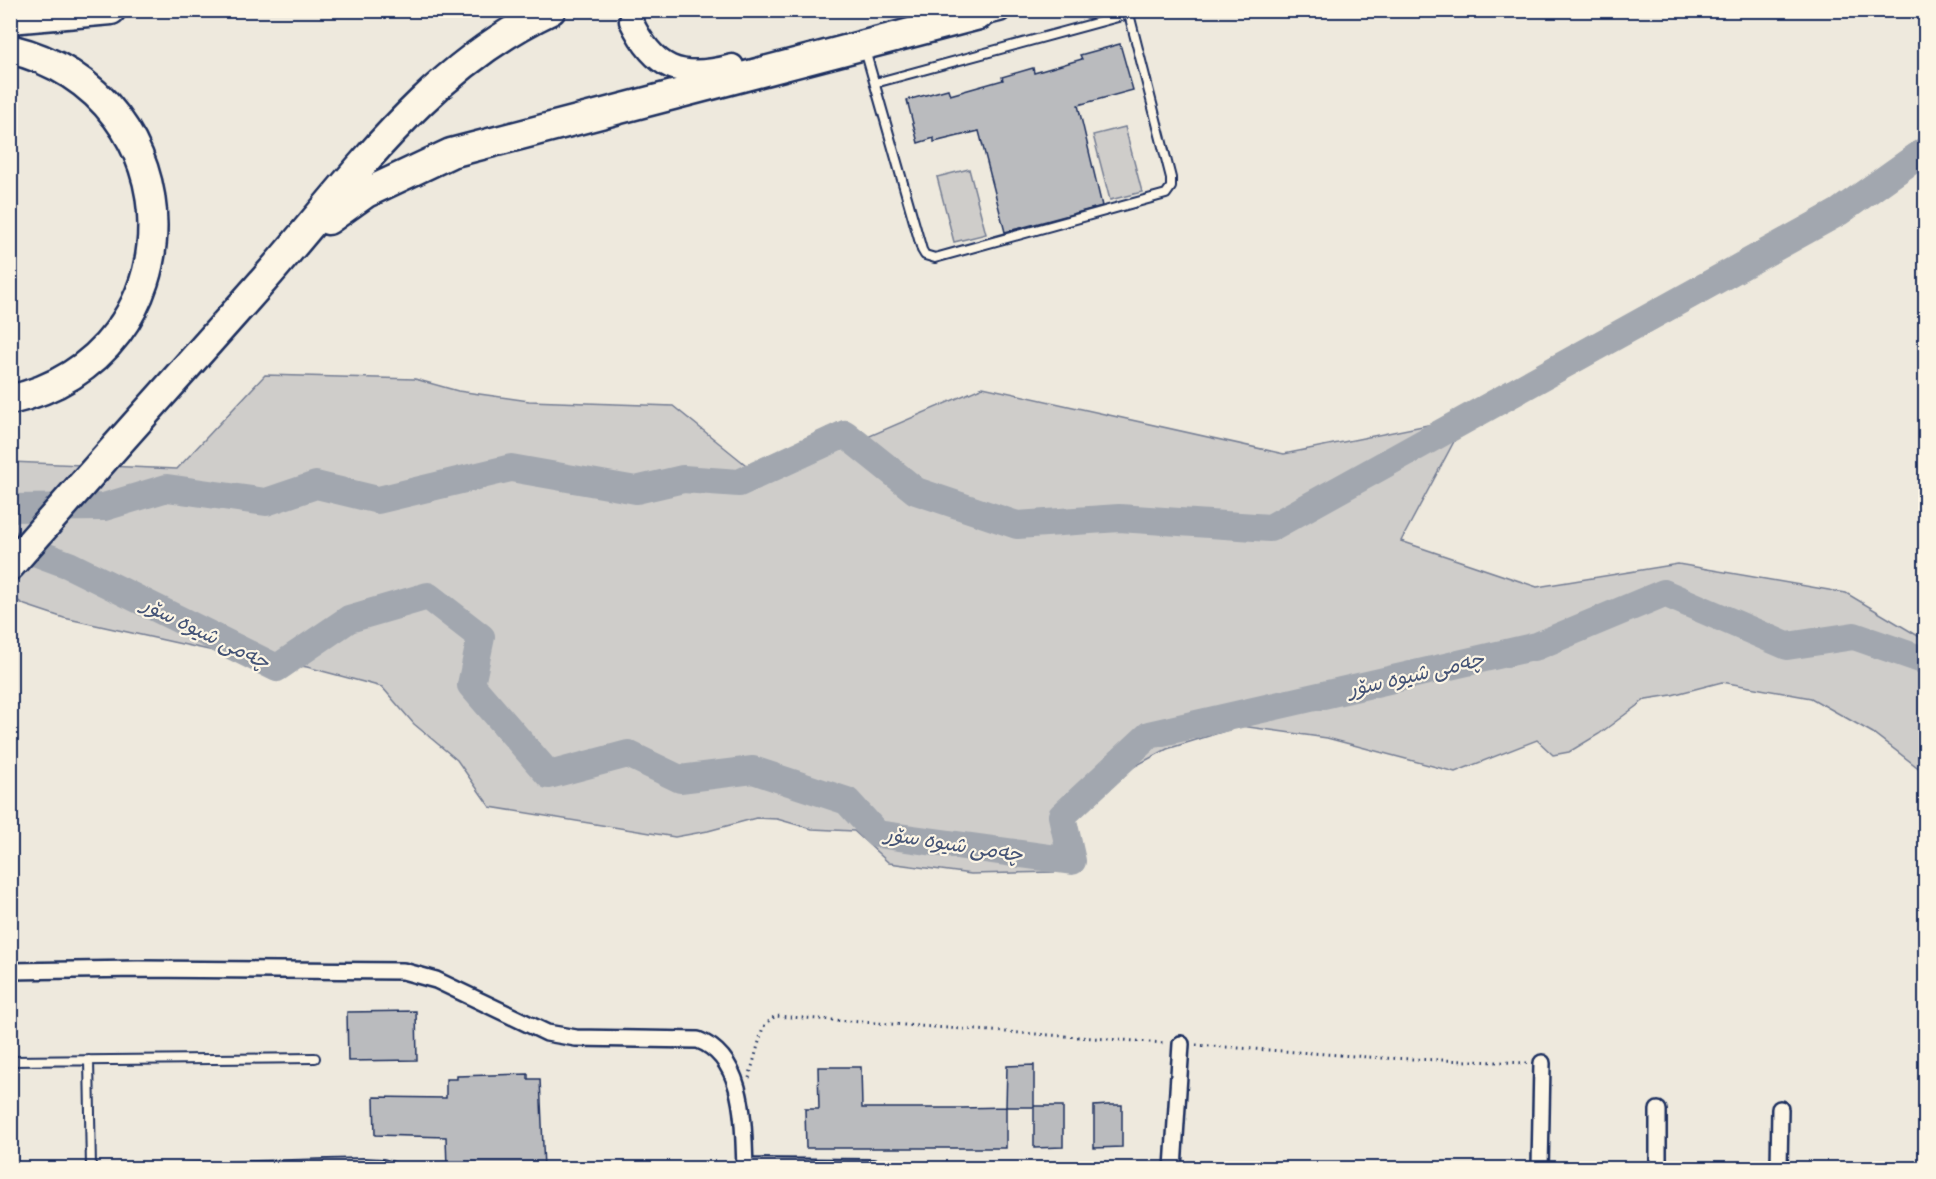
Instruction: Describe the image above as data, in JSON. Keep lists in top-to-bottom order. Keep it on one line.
{"water":["چەمی شیوە سۆر"]}
